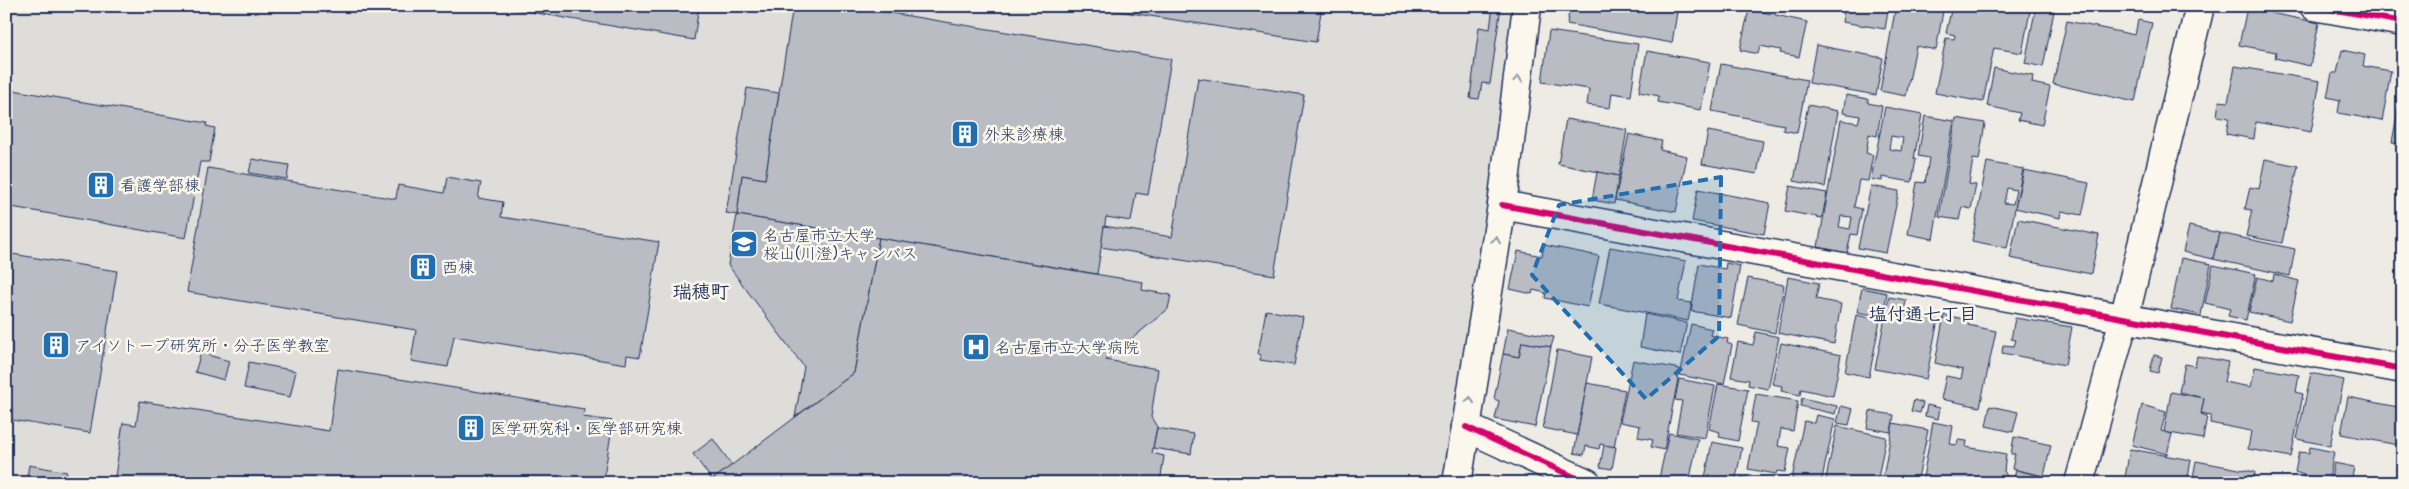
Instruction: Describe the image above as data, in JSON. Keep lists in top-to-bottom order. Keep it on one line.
{"districts":["瑞穂町","塩付通七丁目"],"places":{"building":["外来診療棟","看護学部棟","西棟","アイソトープ研究所・分子医学教室","医学研究科・医学部研究棟"],"school or university":["名古屋市立大学 桜山(川澄)キャンパス"],"hospital":["名古屋市立大学病院"]}}
